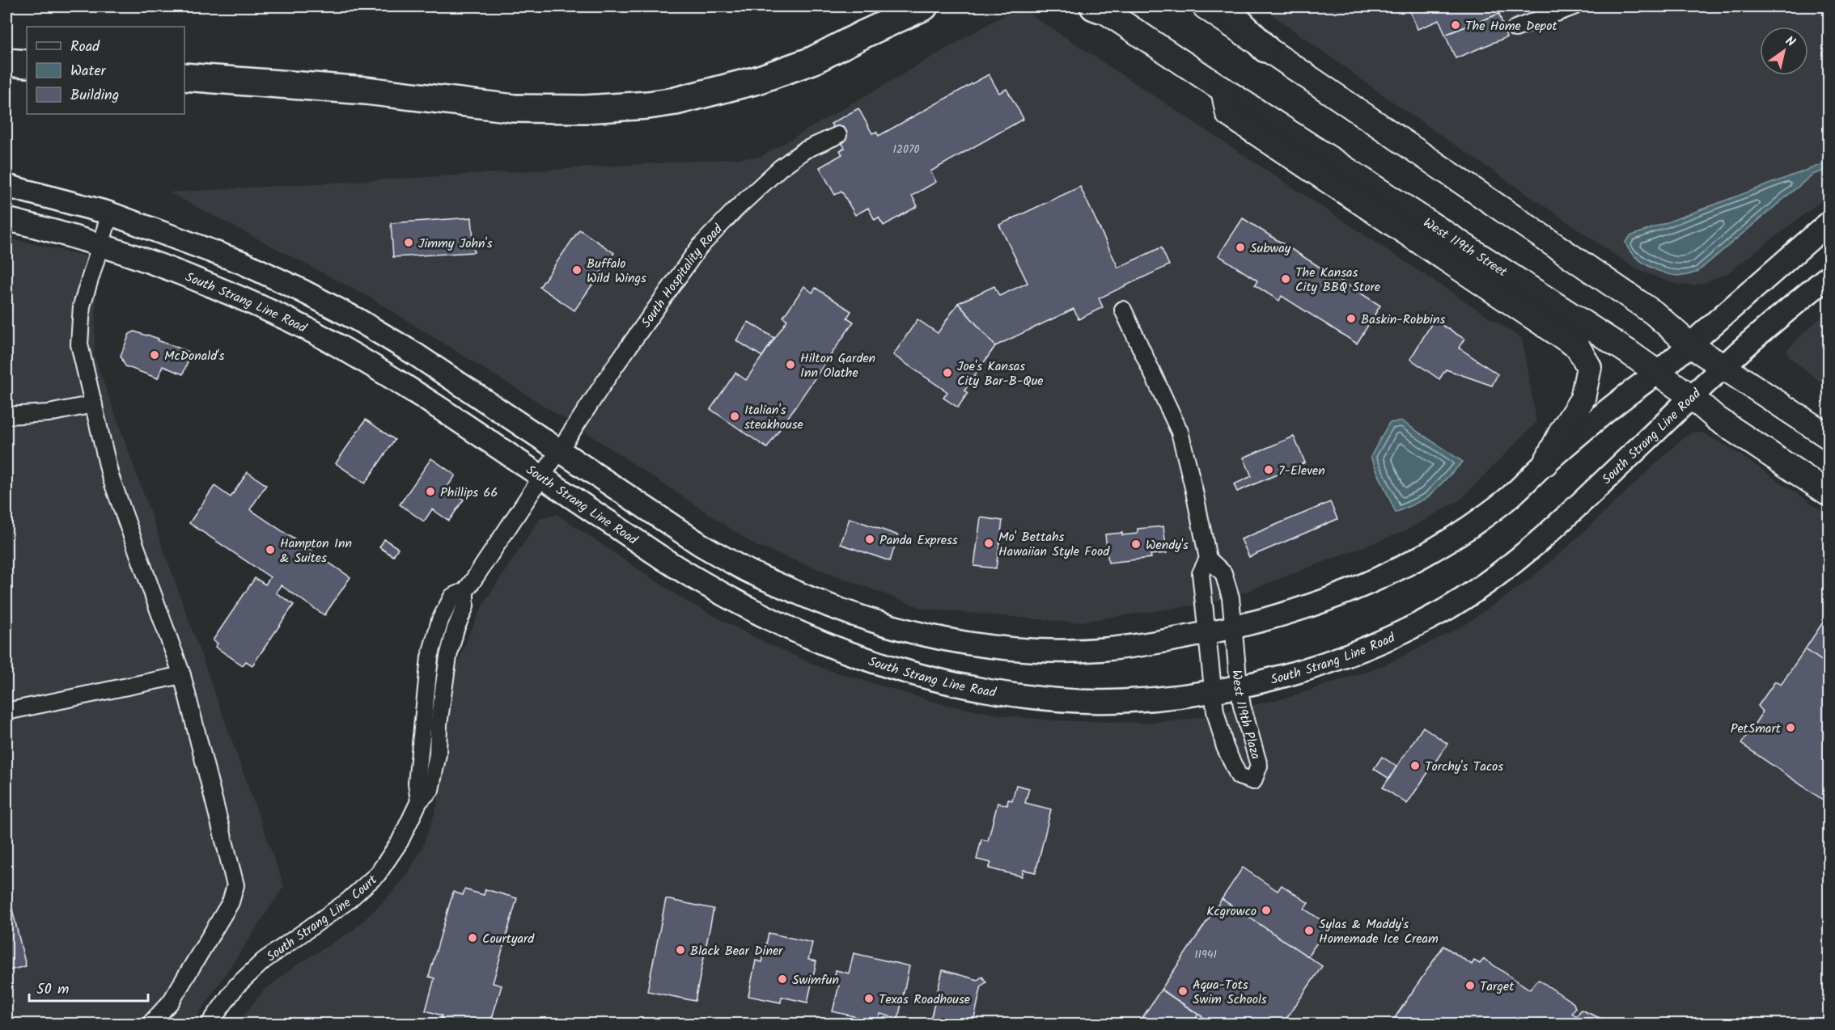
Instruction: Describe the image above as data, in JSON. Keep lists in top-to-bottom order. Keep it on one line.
{"streets":{"main road":["West 119th Street","South Strang Line Road"],"street":["South Hospitality Road","West 119th Plaza","South Strang Line Court"]},"crossings":[["West 119th Street","South Strang Line Road"],["South Hospitality Road","South Strang Line Court"],["South Strang Line Road","West 119th Plaza"],["South Strang Line Road","South Strang Line Court"]],"places":["The Home Depot","Jimmy John's","Subway","Buffalo Wild Wings","The Kansas City BBQ Store","Baskin-Robbins","McDonald's","Hilton Garden Inn Olathe","Joe's Kansas City Bar-B-Que","Italian's steakhouse","7-Eleven","Phillips 66","Panda Express","Mo' Bettahs Hawaiian Style Food","Wendy's","Hampton Inn & Suites","PetSmart","Torchy's Tacos","Kcgrowco","Sylas & Maddy's Homemade Ice Cream","Courtyard","Black Bear Diner","Swimfun","Target","Aqua-Tots Swim Schools","Texas Roadhouse"],"house_numbers":["12070","11941"],"legend":["Road","Water","Building"],"scale_bar":"50 m","north":"top right"}
